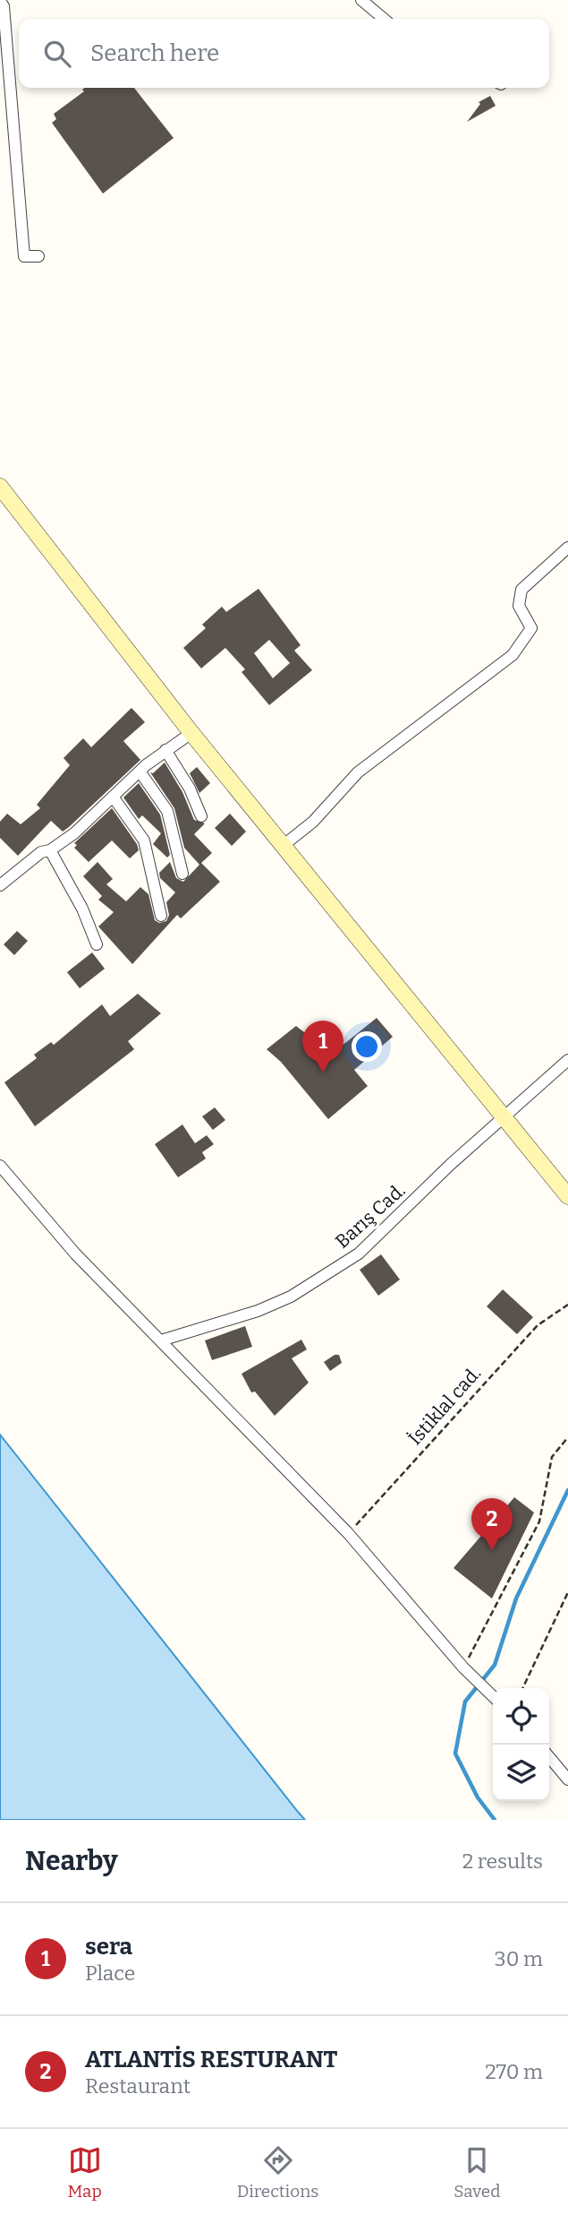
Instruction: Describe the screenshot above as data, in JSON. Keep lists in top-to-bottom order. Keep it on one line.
{"streets":{"street":["Barış Cad."],"path":["İstiklal cad."]},"page":{"search":"Search here","pins":["1","2"],"heading":["Nearby","2 results"],"list":[{"mark":"1","name":"sera","note":"Place","value":"30 m"},{"mark":"2","name":"ATLANTİS RESTURANT","note":"Restaurant","value":"270 m"}],"nav":["Map","Directions","Saved"]}}
